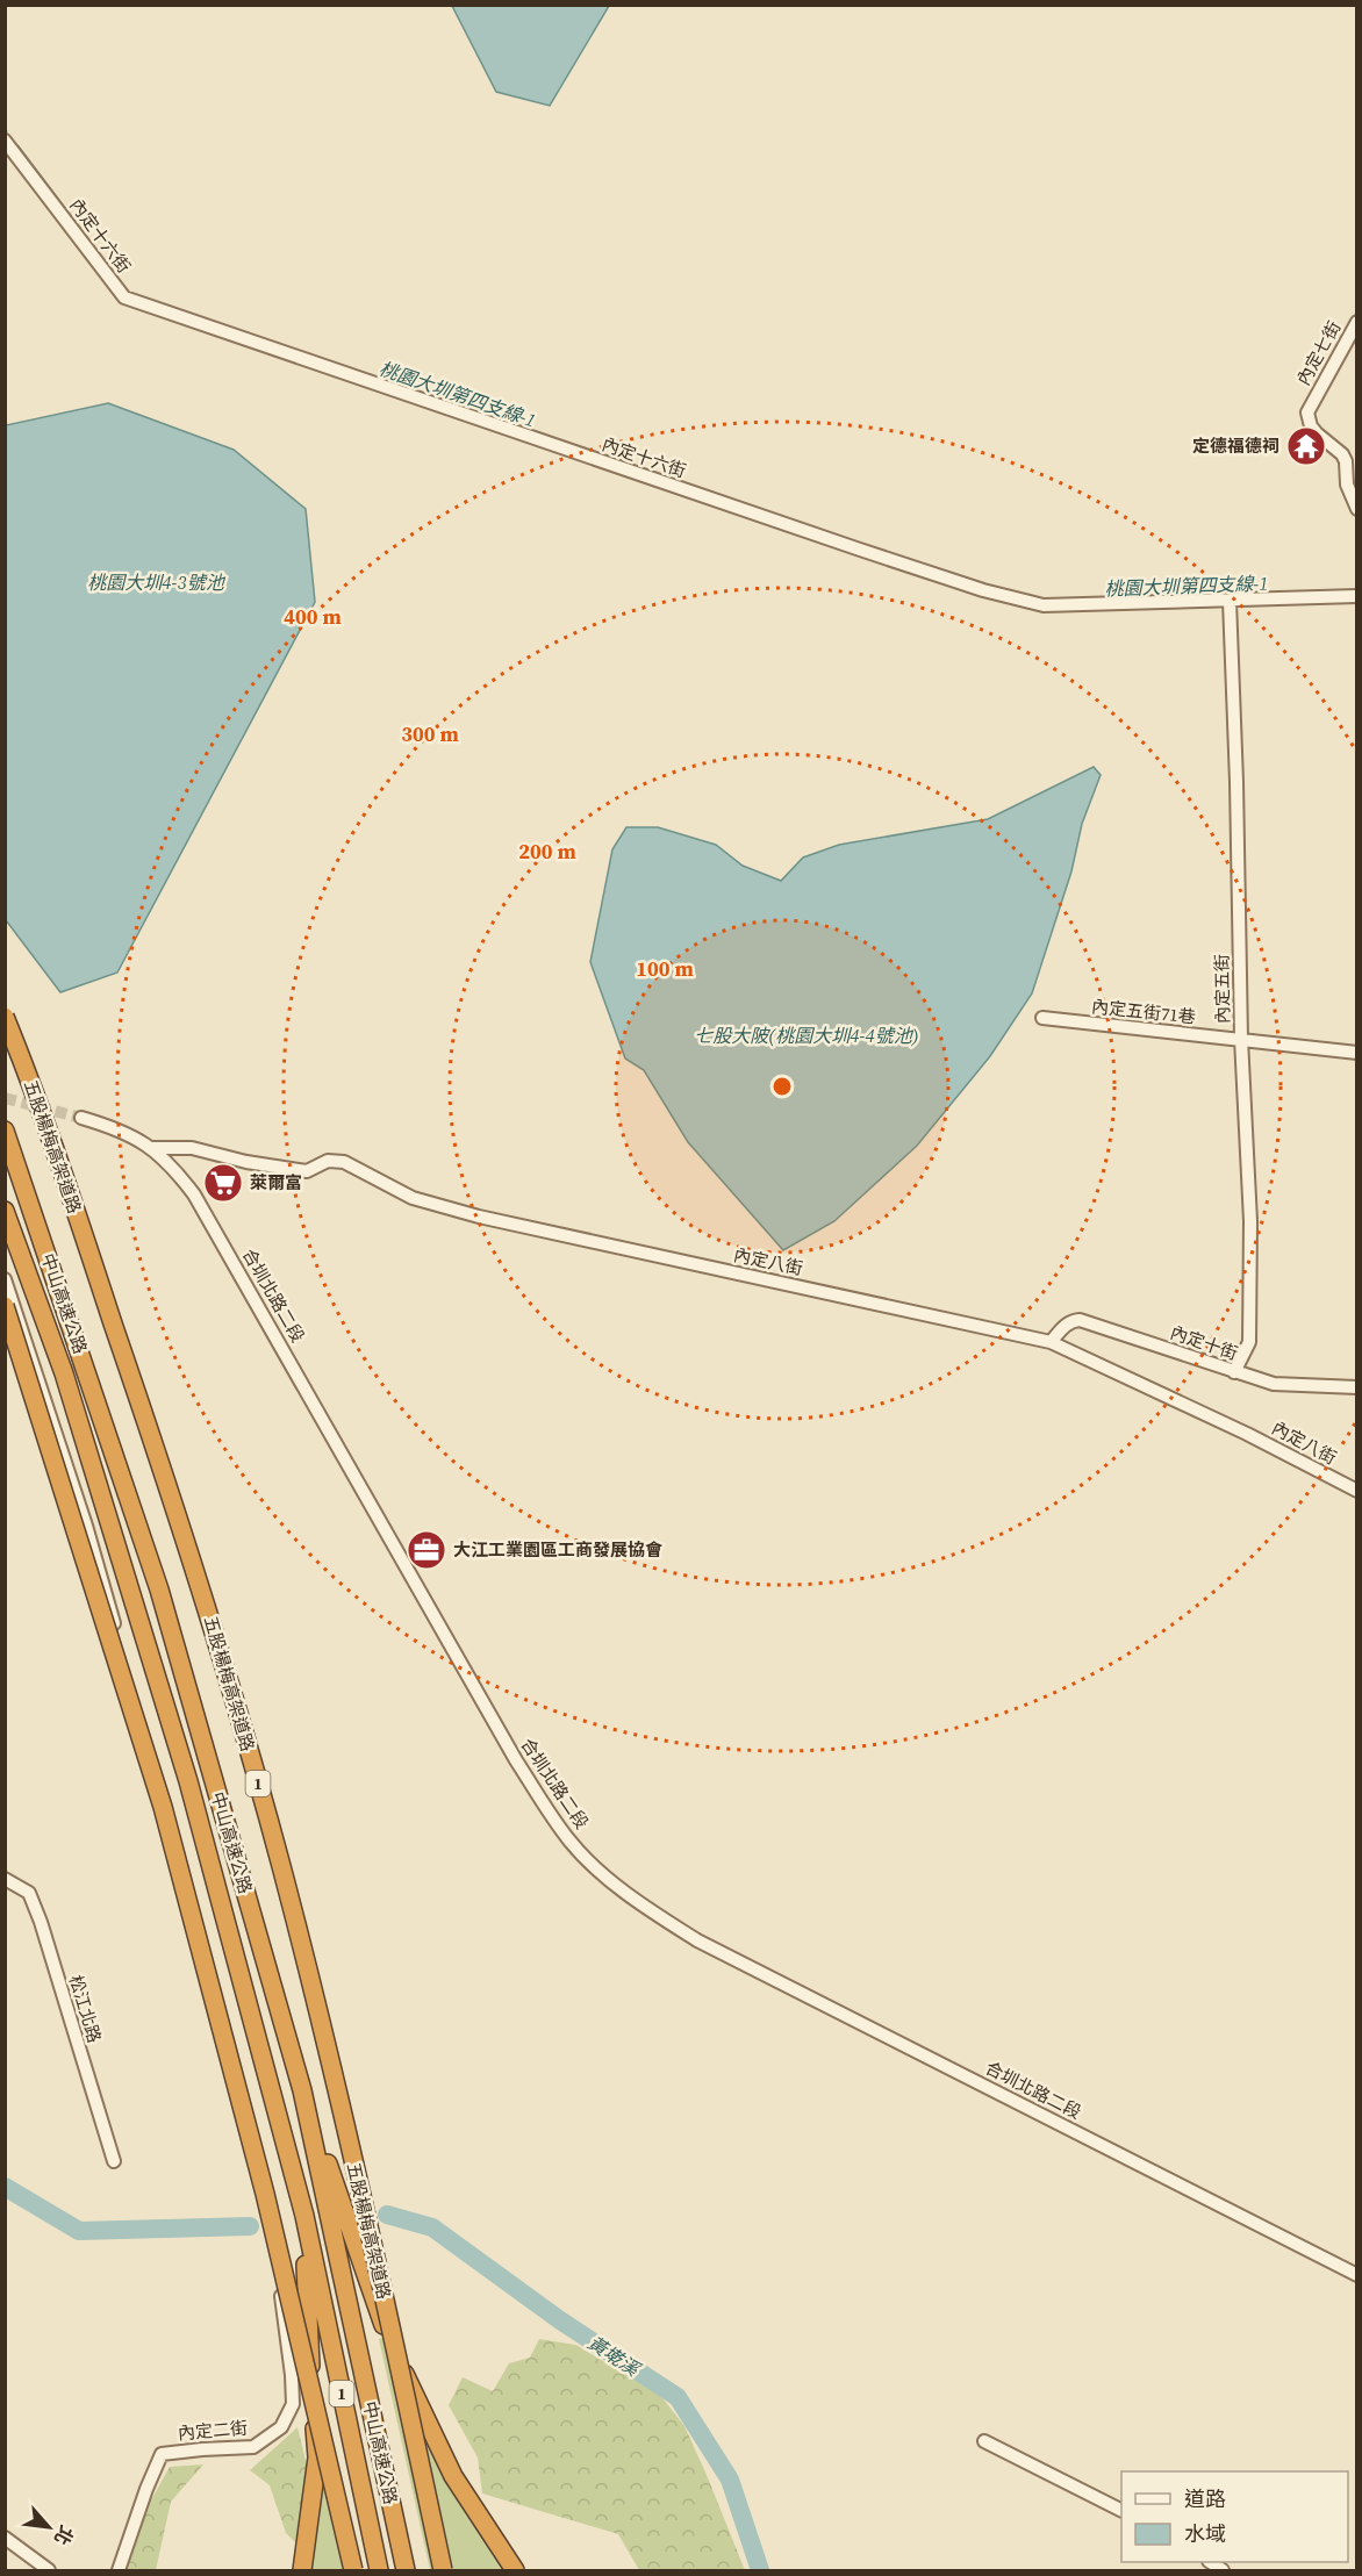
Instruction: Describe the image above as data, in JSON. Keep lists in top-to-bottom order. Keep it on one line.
{"streets":{"highway":["五股楊梅高架道路","中山高速公路","1"],"street":["內定十六街","內定七街","內定五街","內定五街71巷","內定八街","合圳北路二段","內定十街","松江北路","內定二街"]},"crossings":[["內定十六街","內定五街"],["內定五街","內定五街71巷"],["內定五街","內定十街"],["內定八街","合圳北路二段"],["內定八街","內定十街"]],"water":["桃園大圳第四支線-1","桃園大圳4-3號池","七股大陂(桃園大圳4-4號池)","黃墘溪"],"places":{"temple":["定德福德祠"],"supermarket":["萊爾富"],"office":["大江工業園區工商發展協會"]},"legend":["道路","水域"],"north":"bottom right","rings":["400 m","300 m","200 m","100 m"]}
